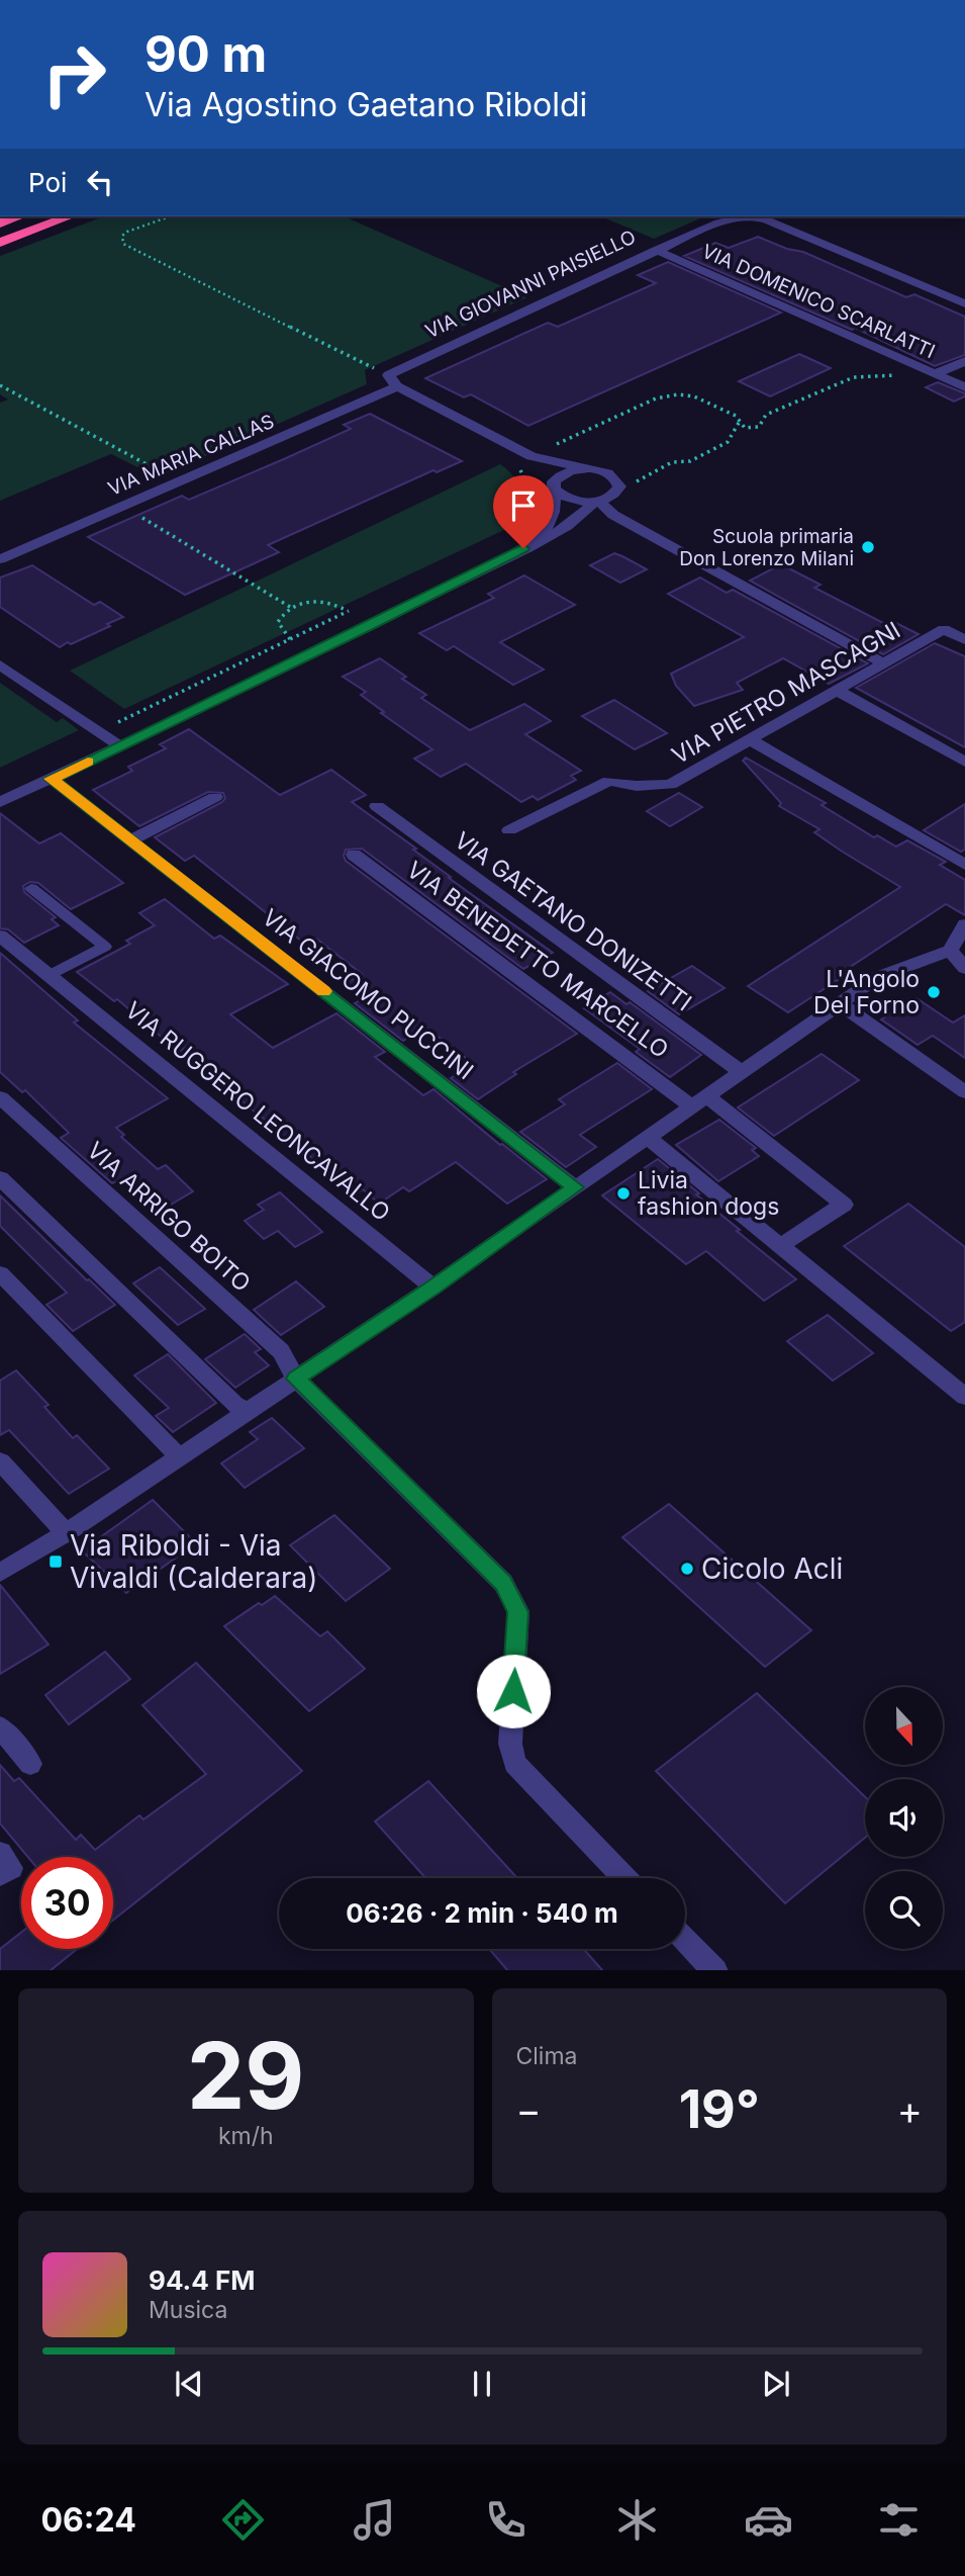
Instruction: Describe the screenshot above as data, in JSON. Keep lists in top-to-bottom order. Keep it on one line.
{"streets":{"street":["VIA GIOVANNI PAISIELLO","VIA DOMENICO SCARLATTI","VIA MARIA CALLAS","VIA PIETRO MASCAGNI","VIA GAETANO DONIZETTI","VIA BENEDETTO MARCELLO","VIA GIACOMO PUCCINI","VIA RUGGERO LEONCAVALLO","VIA ARRIGO BOITO"]},"crossings":[["VIA GIOVANNI PAISIELLO","VIA DOMENICO SCARLATTI"]],"places":{"other":["Scuola primaria Don Lorenzo Milani","L'Angolo Del Forno","Livia fashion dogs","Cicolo Acli"],"transit":["Via Riboldi - Via Vivaldi (Calderara)"]},"north":"bottom","page":{"turn":["90 m","Via Agostino Gaetano Riboldi"],"then":"Poi","limit":"30","trip":"06:26 · 2 min · 540 m","tile":[["29","km/h"],"Clima"],"heat":["−","19°","+"],"song":["94.4 FM","Musica"],"tabs":"06:24"}}
